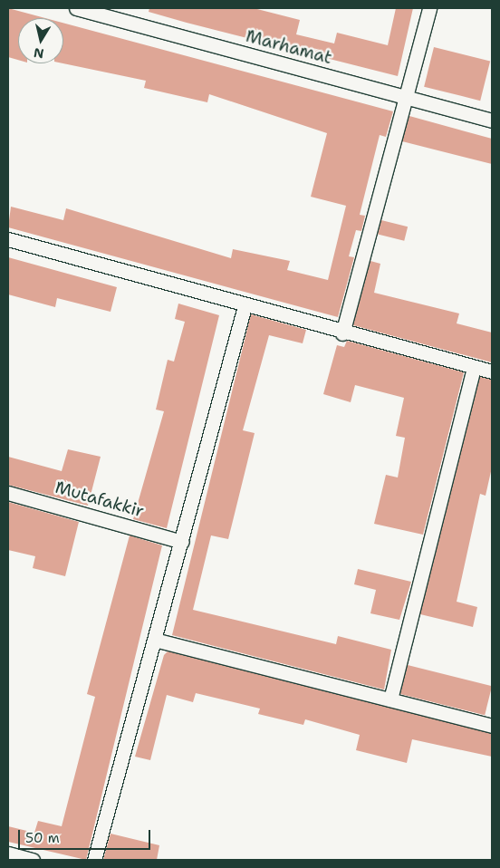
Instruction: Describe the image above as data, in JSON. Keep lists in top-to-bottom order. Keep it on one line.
{"streets":{"street":["Marhamat","Mutafakkir"]},"scale_bar":"50 m","north":"bottom"}
